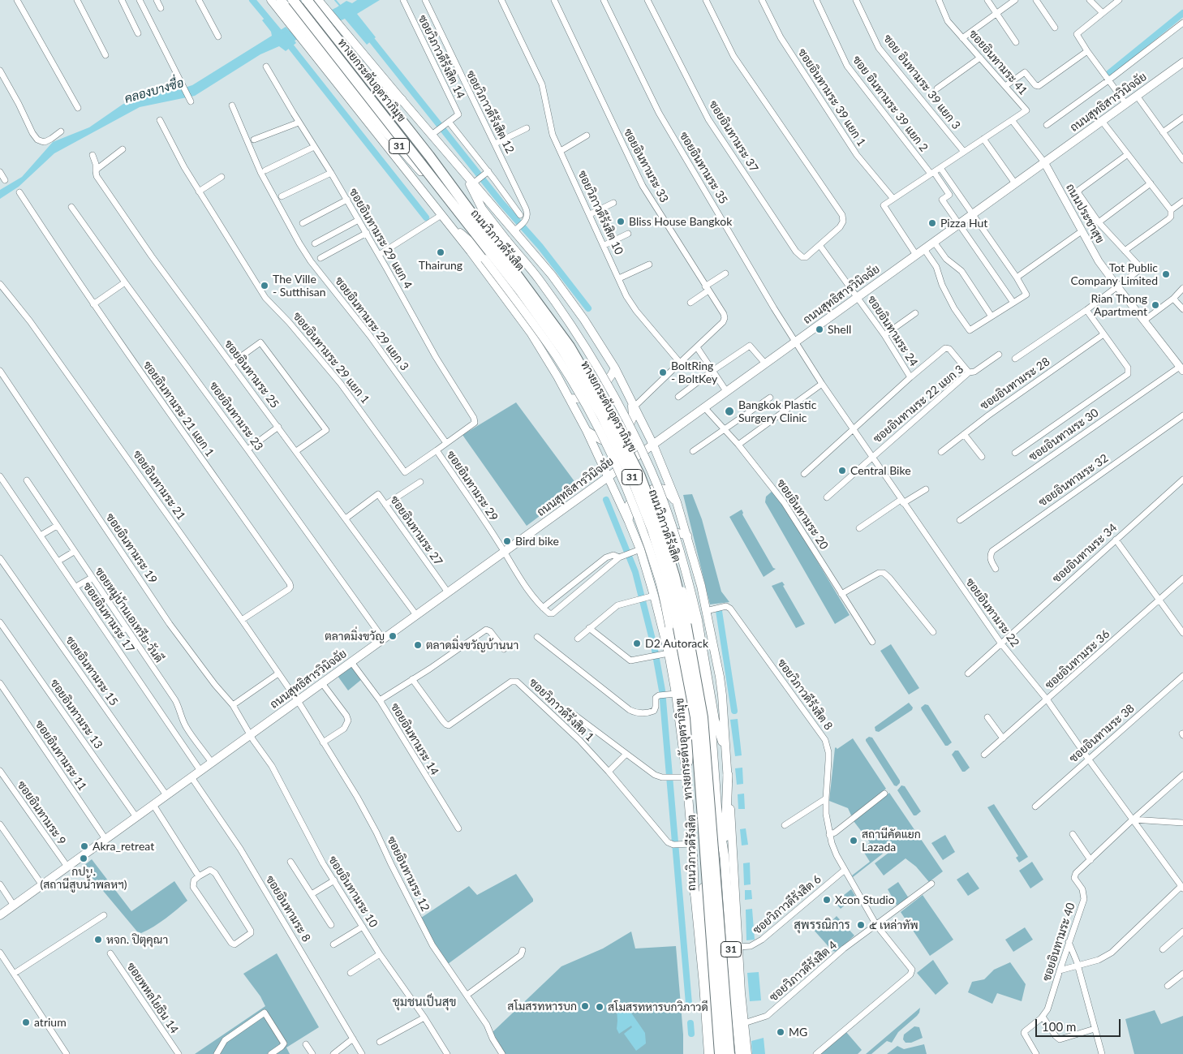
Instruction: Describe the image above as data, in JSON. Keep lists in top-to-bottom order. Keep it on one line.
{"streets":{"highway":["ทางยกระดับอุตราภิมุข","31","ถนนวิภาวดีรังสิต"],"main road":["ถนนสุทธิสารวินิจฉัย"],"street":["ซอยวิภาวดีรังสิต 14","ซอยอินทามระ 41","ซอย อินทามระ 39 แยก 3","ซอยอินทามระ 39 แยก 1","ซอย อินทามระ 39 แยก 2","ซอยวิภาวดีรังสิต 12","ซอยอินทามระ 37","ซอยอินทามระ 33","ซอยอินทามระ 35","ซอยวิภาวดีรังสิต 10","ถนนประชาสุข","ซอยอินทามระ 29 แยก 4","ซอยอินทามระ 29 แยก 3","ซอยอินทามระ 24","ซอยอินทามระ 29 แยก 1","ซอยอินทามระ 25","ซอยอินทามระ 28","ซอยอินทามระ 22 แยก 3","ซอยอินทามระ 21 แยก 1","ซอยอินทามระ 23","ซอยอินทามระ 30","ซอยอินทามระ 32","ซอยอินทามระ 21","ซอยอินทามระ 29","ซอยอินทามระ 20","ซอยอินทามระ 27","ซอยอินทามระ 19","ซอยอินทามระ 34","ซอยอินทามระ 22","ซอยหมู่บ้านเอเทรีย-วันดี","ซอยอินทามระ 17","ซอยอินทามระ 36","ซอยอินทามระ 15","ซอยวิภาวดีรังสิต 8","ซอยวิภาวดีรังสิต 1","ซอยอินทามระ 13","ซอยอินทามระ 38","ซอยอินทามระ 14","ซอยอินทามระ 11","ซอยอินทามระ 9","ซอยอินทามระ 12","ซอยอินทามระ 10","ซอยวิภาวดีรังสิต 6","ซอยอินทามระ 8","ซอยอินทามระ 40","ซอยวิภาวดีรังสิต 4","ซอยพหลโยธิน 14"]},"crossings":[["ซอยวิภาวดีรังสิต 14","ถนนวิภาวดีรังสิต"],["ซอยอินทามระ 41","ซอย อินทามระ 39 แยก 3"],["ซอยอินทามระ 41","ซอยอินทามระ 39 แยก 1"],["ซอยอินทามระ 41","ซอย อินทามระ 39 แยก 2"],["ทางยกระดับอุตราภิมุข","ถนนวิภาวดีรังสิต"],["ถนนสุทธิสารวินิจฉัย","ซอย อินทามระ 39 แยก 2"],["ถนนสุทธิสารวินิจฉัย","ซอยอินทามระ 35"],["ถนนสุทธิสารวินิจฉัย","ถนนประชาสุข"],["ถนนสุทธิสารวินิจฉัย","ถนนวิภาวดีรังสิต"],["ถนนสุทธิสารวินิจฉัย","ซอยอินทามระ 24"],["ถนนสุทธิสารวินิจฉัย","ซอยอินทามระ 25"],["ถนนสุทธิสารวินิจฉัย","ซอยอินทามระ 23"],["ถนนสุทธิสารวินิจฉัย","ซอยอินทามระ 21"],["ถนนสุทธิสารวินิจฉัย","ซอยอินทามระ 29"],["ถนนสุทธิสารวินิจฉัย","ซอยอินทามระ 20"],["ถนนสุทธิสารวินิจฉัย","ซอยอินทามระ 27"],["ถนนสุทธิสารวินิจฉัย","ซอยอินทามระ 19"],["ถนนสุทธิสารวินิจฉัย","ซอยอินทามระ 22"],["ถนนสุทธิสารวินิจฉัย","ซอยหมู่บ้านเอเทรีย-วันดี"],["ถนนสุทธิสารวินิจฉัย","ซอยอินทามระ 17"],["ถนนสุทธิสารวินิจฉัย","ซอยอินทามระ 15"],["ถนนสุทธิสารวินิจฉัย","ซอยอินทามระ 13"],["ถนนสุทธิสารวินิจฉัย","ซอยอินทามระ 14"],["ถนนสุทธิสารวินิจฉัย","ซอยอินทามระ 11"],["ถนนสุทธิสารวินิจฉัย","ซอยอินทามระ 9"],["ถนนสุทธิสารวินิจฉัย","ซอยอินทามระ 12"],["ถนนสุทธิสารวินิจฉัย","ซอยอินทามระ 10"],["ถนนสุทธิสารวินิจฉัย","ซอยอินทามระ 8"],["ซอยวิภาวดีรังสิต 12","ถนนวิภาวดีรังสิต"],["31","ถนนวิภาวดีรังสิต"],["ซอยอินทามระ 33","ซอยวิภาวดีรังสิต 10"],["ซอยอินทามระ 35","ซอยอินทามระ 22"],["ถนนประชาสุข","ซอยอินทามระ 28"],["ถนนประชาสุข","ซอยอินทามระ 30"],["ซอยอินทามระ 29 แยก 4","ซอยอินทามระ 29"],["ถนนวิภาวดีรังสิต","ซอยวิภาวดีรังสิต 8"],["ถนนวิภาวดีรังสิต","ซอยวิภาวดีรังสิต 1"],["ถนนวิภาวดีรังสิต","ซอยวิภาวดีรังสิต 6"],["ถนนวิภาวดีรังสิต","ซอยวิภาวดีรังสิต 4"],["ซอยอินทามระ 29 แยก 3","ซอยอินทามระ 29"],["ซอยอินทามระ 29 แยก 1","ซอยอินทามระ 29"],["ซอยอินทามระ 25","ซอยอินทามระ 27"],["ซอยอินทามระ 22 แยก 3","ซอยอินทามระ 22"],["ซอยอินทามระ 21 แยก 1","ซอยอินทามระ 21"],["ซอยอินทามระ 21","ซอยอินทามระ 12"],["ซอยอินทามระ 19","ซอยอินทามระ 10"],["ซอยอินทามระ 34","ซอยอินทามระ 22"],["ซอยอินทามระ 22","ซอยอินทามระ 36"],["ซอยอินทามระ 22","ซอยอินทามระ 38"],["ซอยอินทามระ 22","ซอยอินทามระ 40"],["ซอยวิภาวดีรังสิต 8","ซอยวิภาวดีรังสิต 6"],["ซอยวิภาวดีรังสิต 8","ซอยวิภาวดีรังสิต 4"]],"districts":["สุพรรณิการ","ชุมชนเป็นสุข"],"water":["คลองบางซื่อ"],"places":["Bliss House Bangkok","Pizza Hut","Thairung","Tot Public Company Limited","The Ville - Sutthisan","Rian Thong Apartment","Shell","BoltRing - BoltKey","Bangkok Plastic Surgery Clinic","Central Bike","Bird bike","ตลาดมิ่งขวัญ","D2 Autorack","ตลาดมิ่งขวัญบ้านนา","สถานีคัดแยก Lazada","Akra_retreat","กปน. (สถานีสูบน้ำพลหฯ)","Xcon Studio","๕ เหล่าทัพ","หจก. ปิตุคุณา","สโมสรทหารบก","สโมสรทหารบกวิภาวดี","atrium","MG"],"scale_bar":"100 m"}
